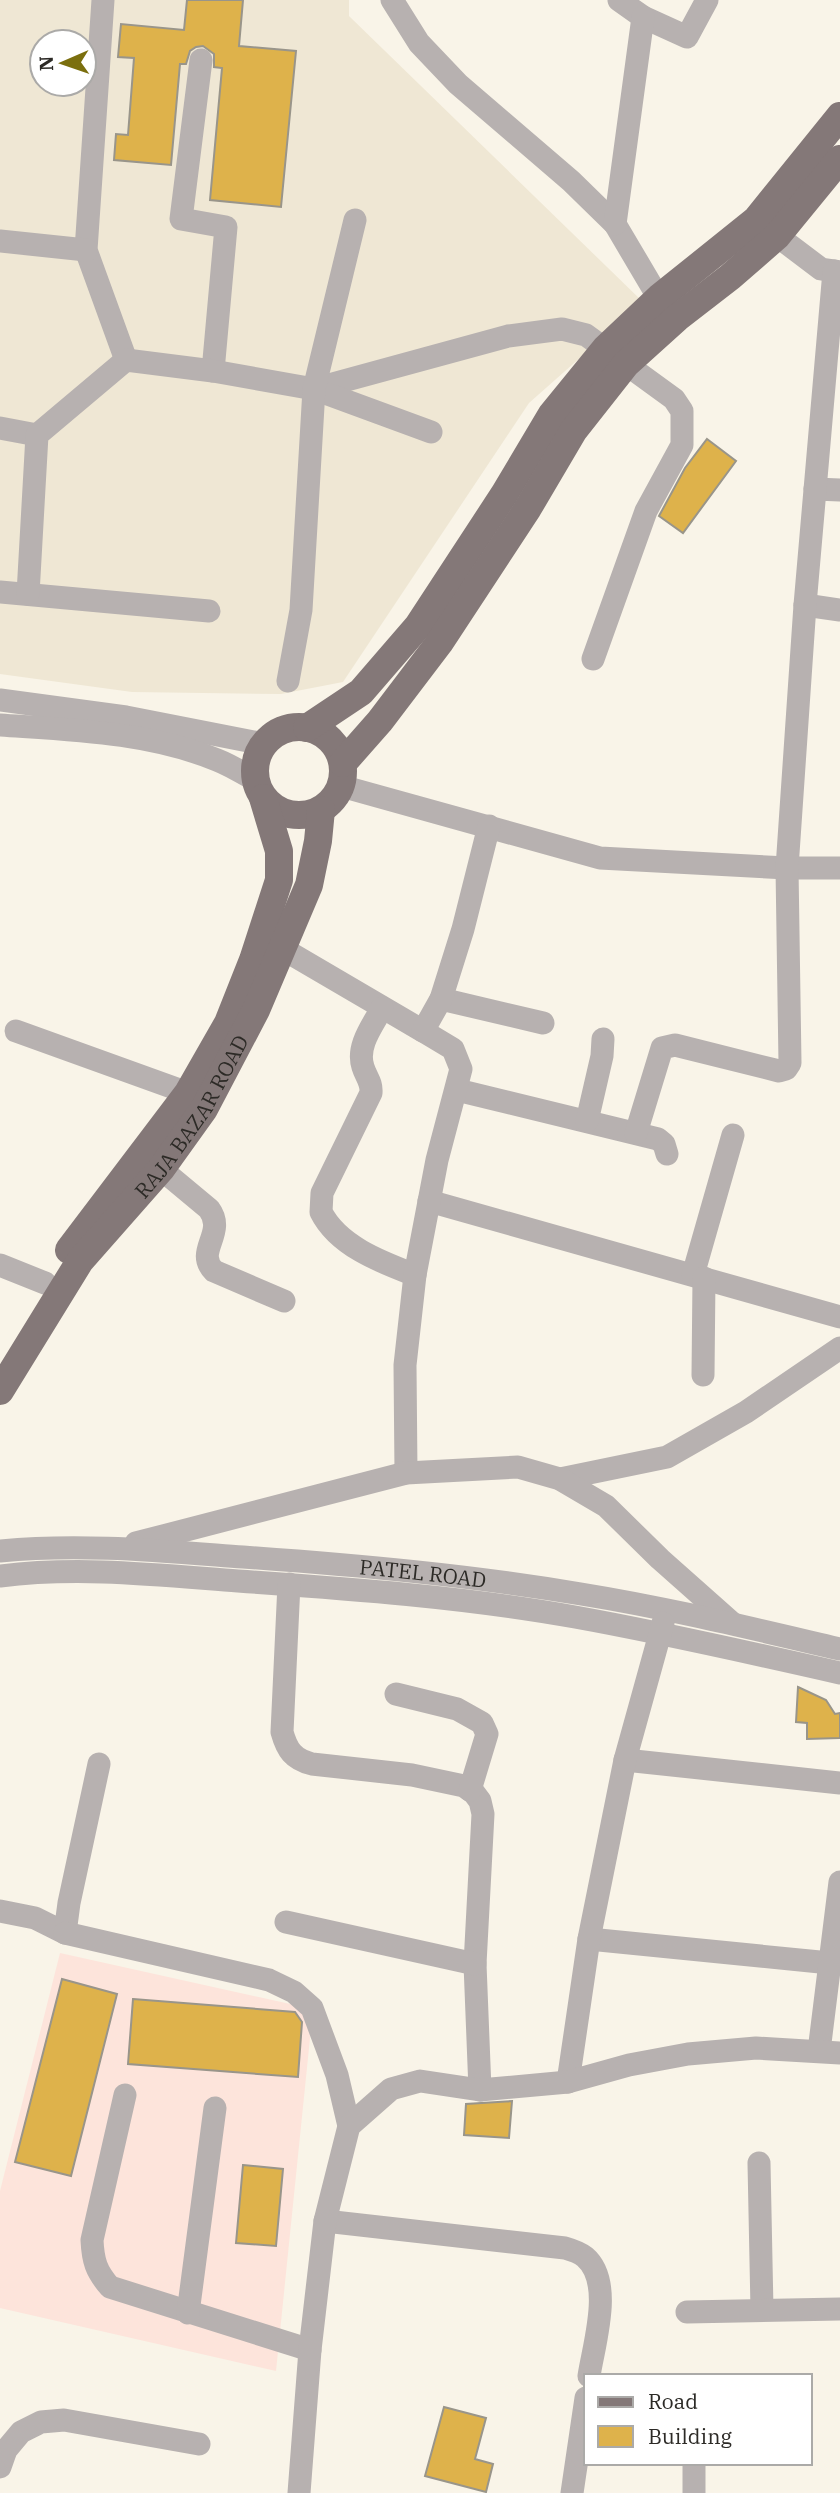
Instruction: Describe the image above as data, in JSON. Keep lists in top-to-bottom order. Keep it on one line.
{"streets":{"main road":["RAJA BAZAR ROAD"],"street":["PATEL ROAD"]},"legend":["Road","Building"],"north":"left"}
